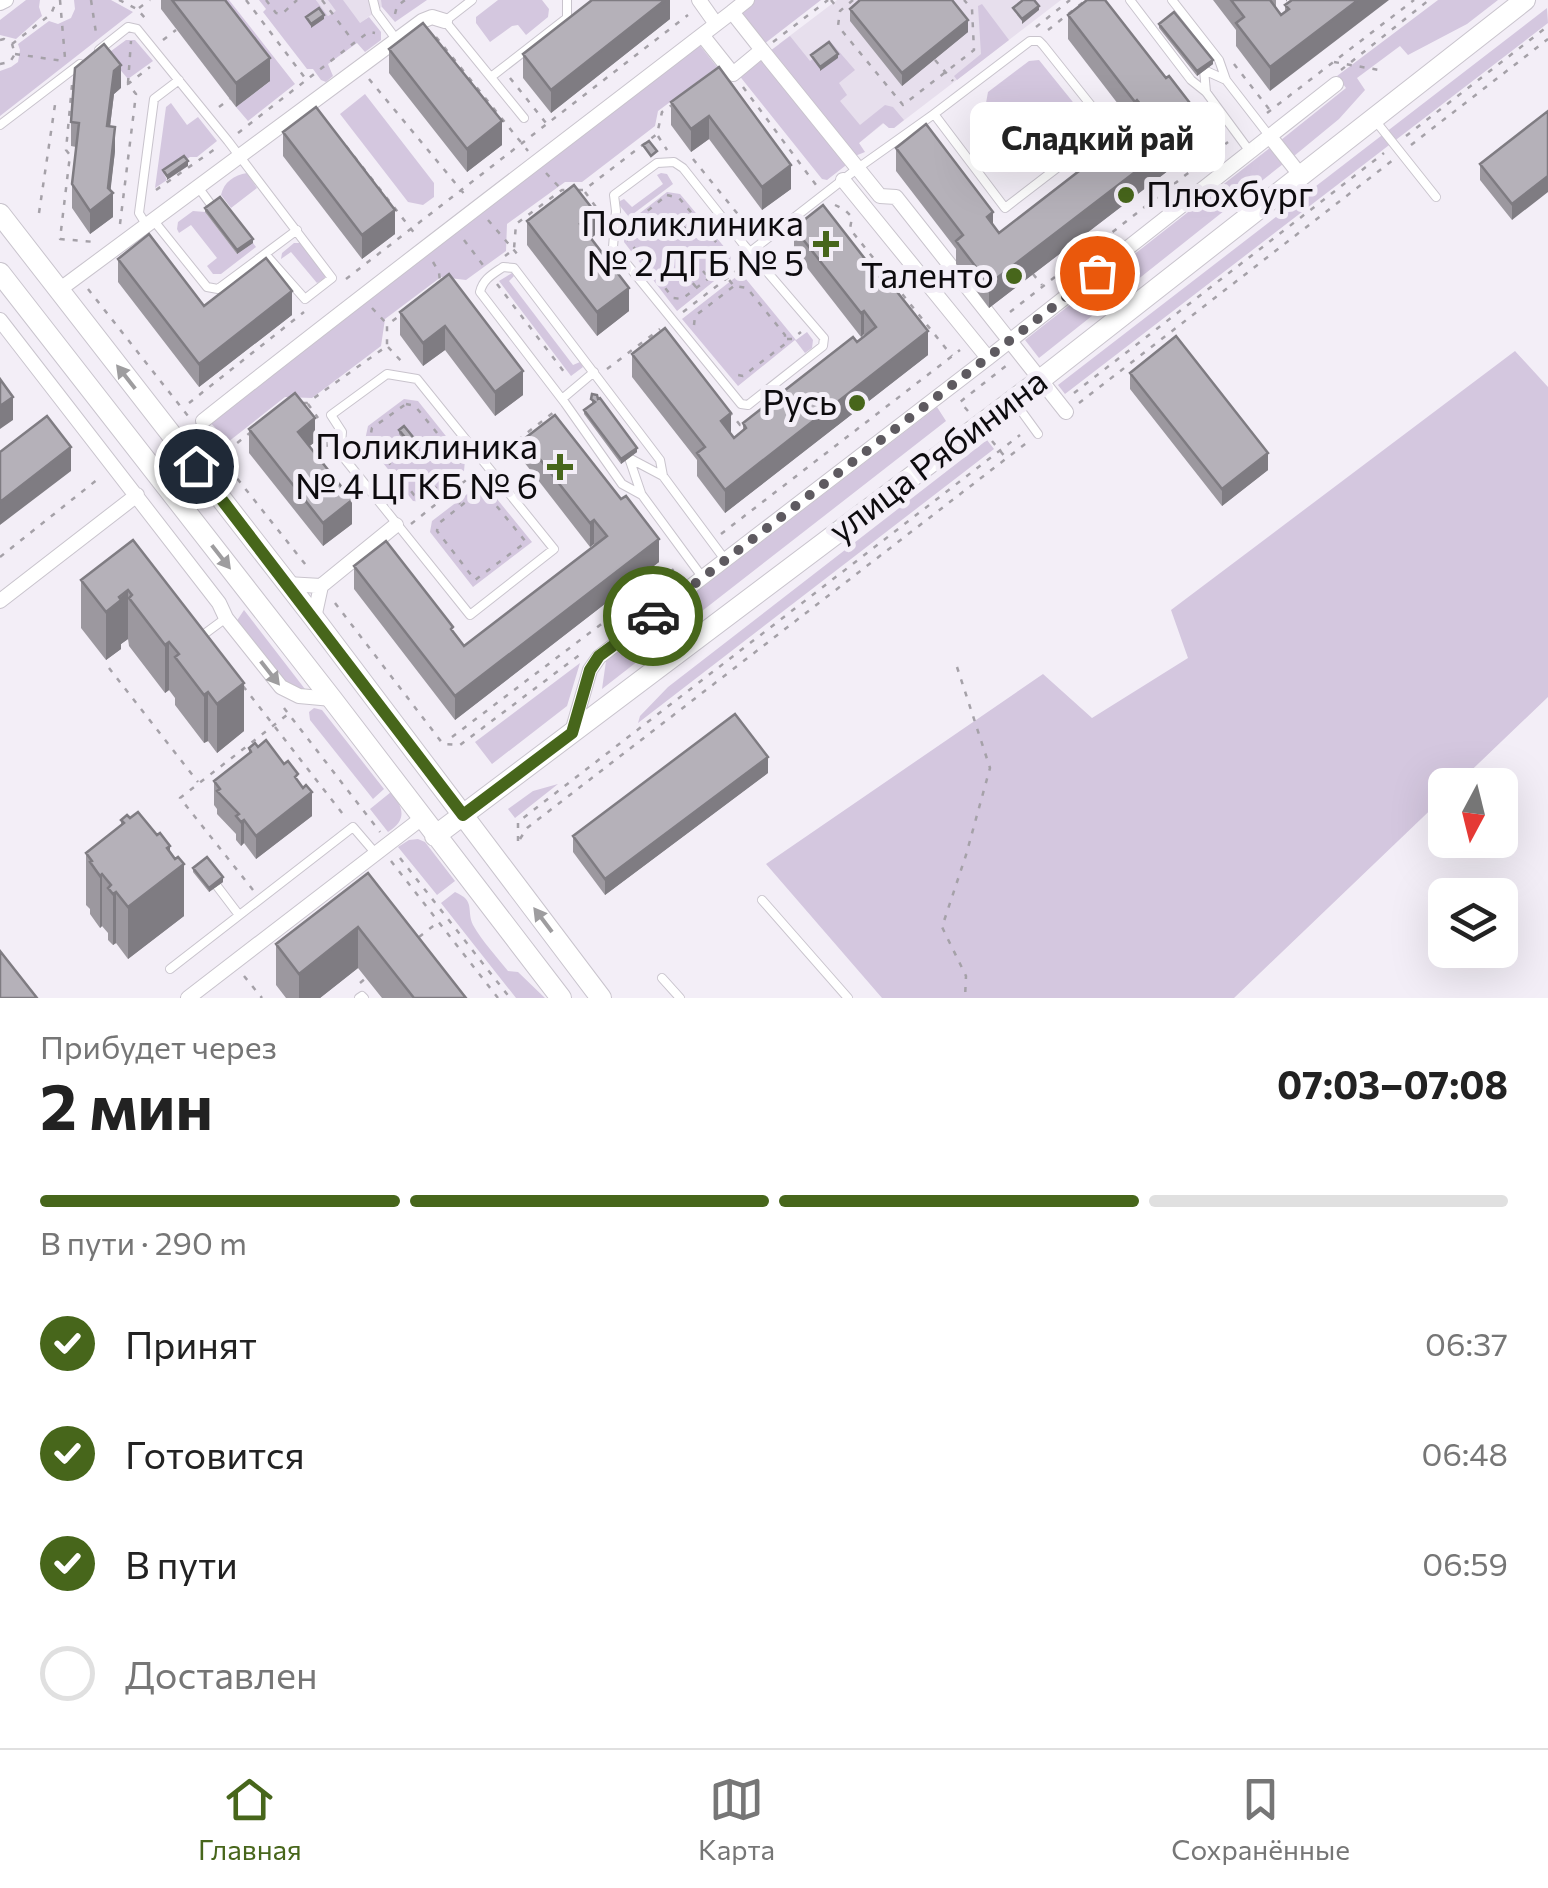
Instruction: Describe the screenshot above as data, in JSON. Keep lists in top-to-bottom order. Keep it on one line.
{"streets":{"main road":["улица Рябинина"]},"places":{"other":["Плюхбург","Сладкий рай","Таленто","Русь"],"health":["Поликлиника № 2 ДГБ № 5","Поликлиника № 4 ЦГКБ № 6"]},"north":"bottom","page":{"bubble":"Сладкий рай","heading":["2 мин","Прибудет через","07:03–07:08"],"bar":"В пути · 290 m","list":[["Принят","06:37"],["Готовится","06:48"],["В пути","06:59"],"Доставлен"],"tabs":["Главная","Карта","Сохранённые"]}}
